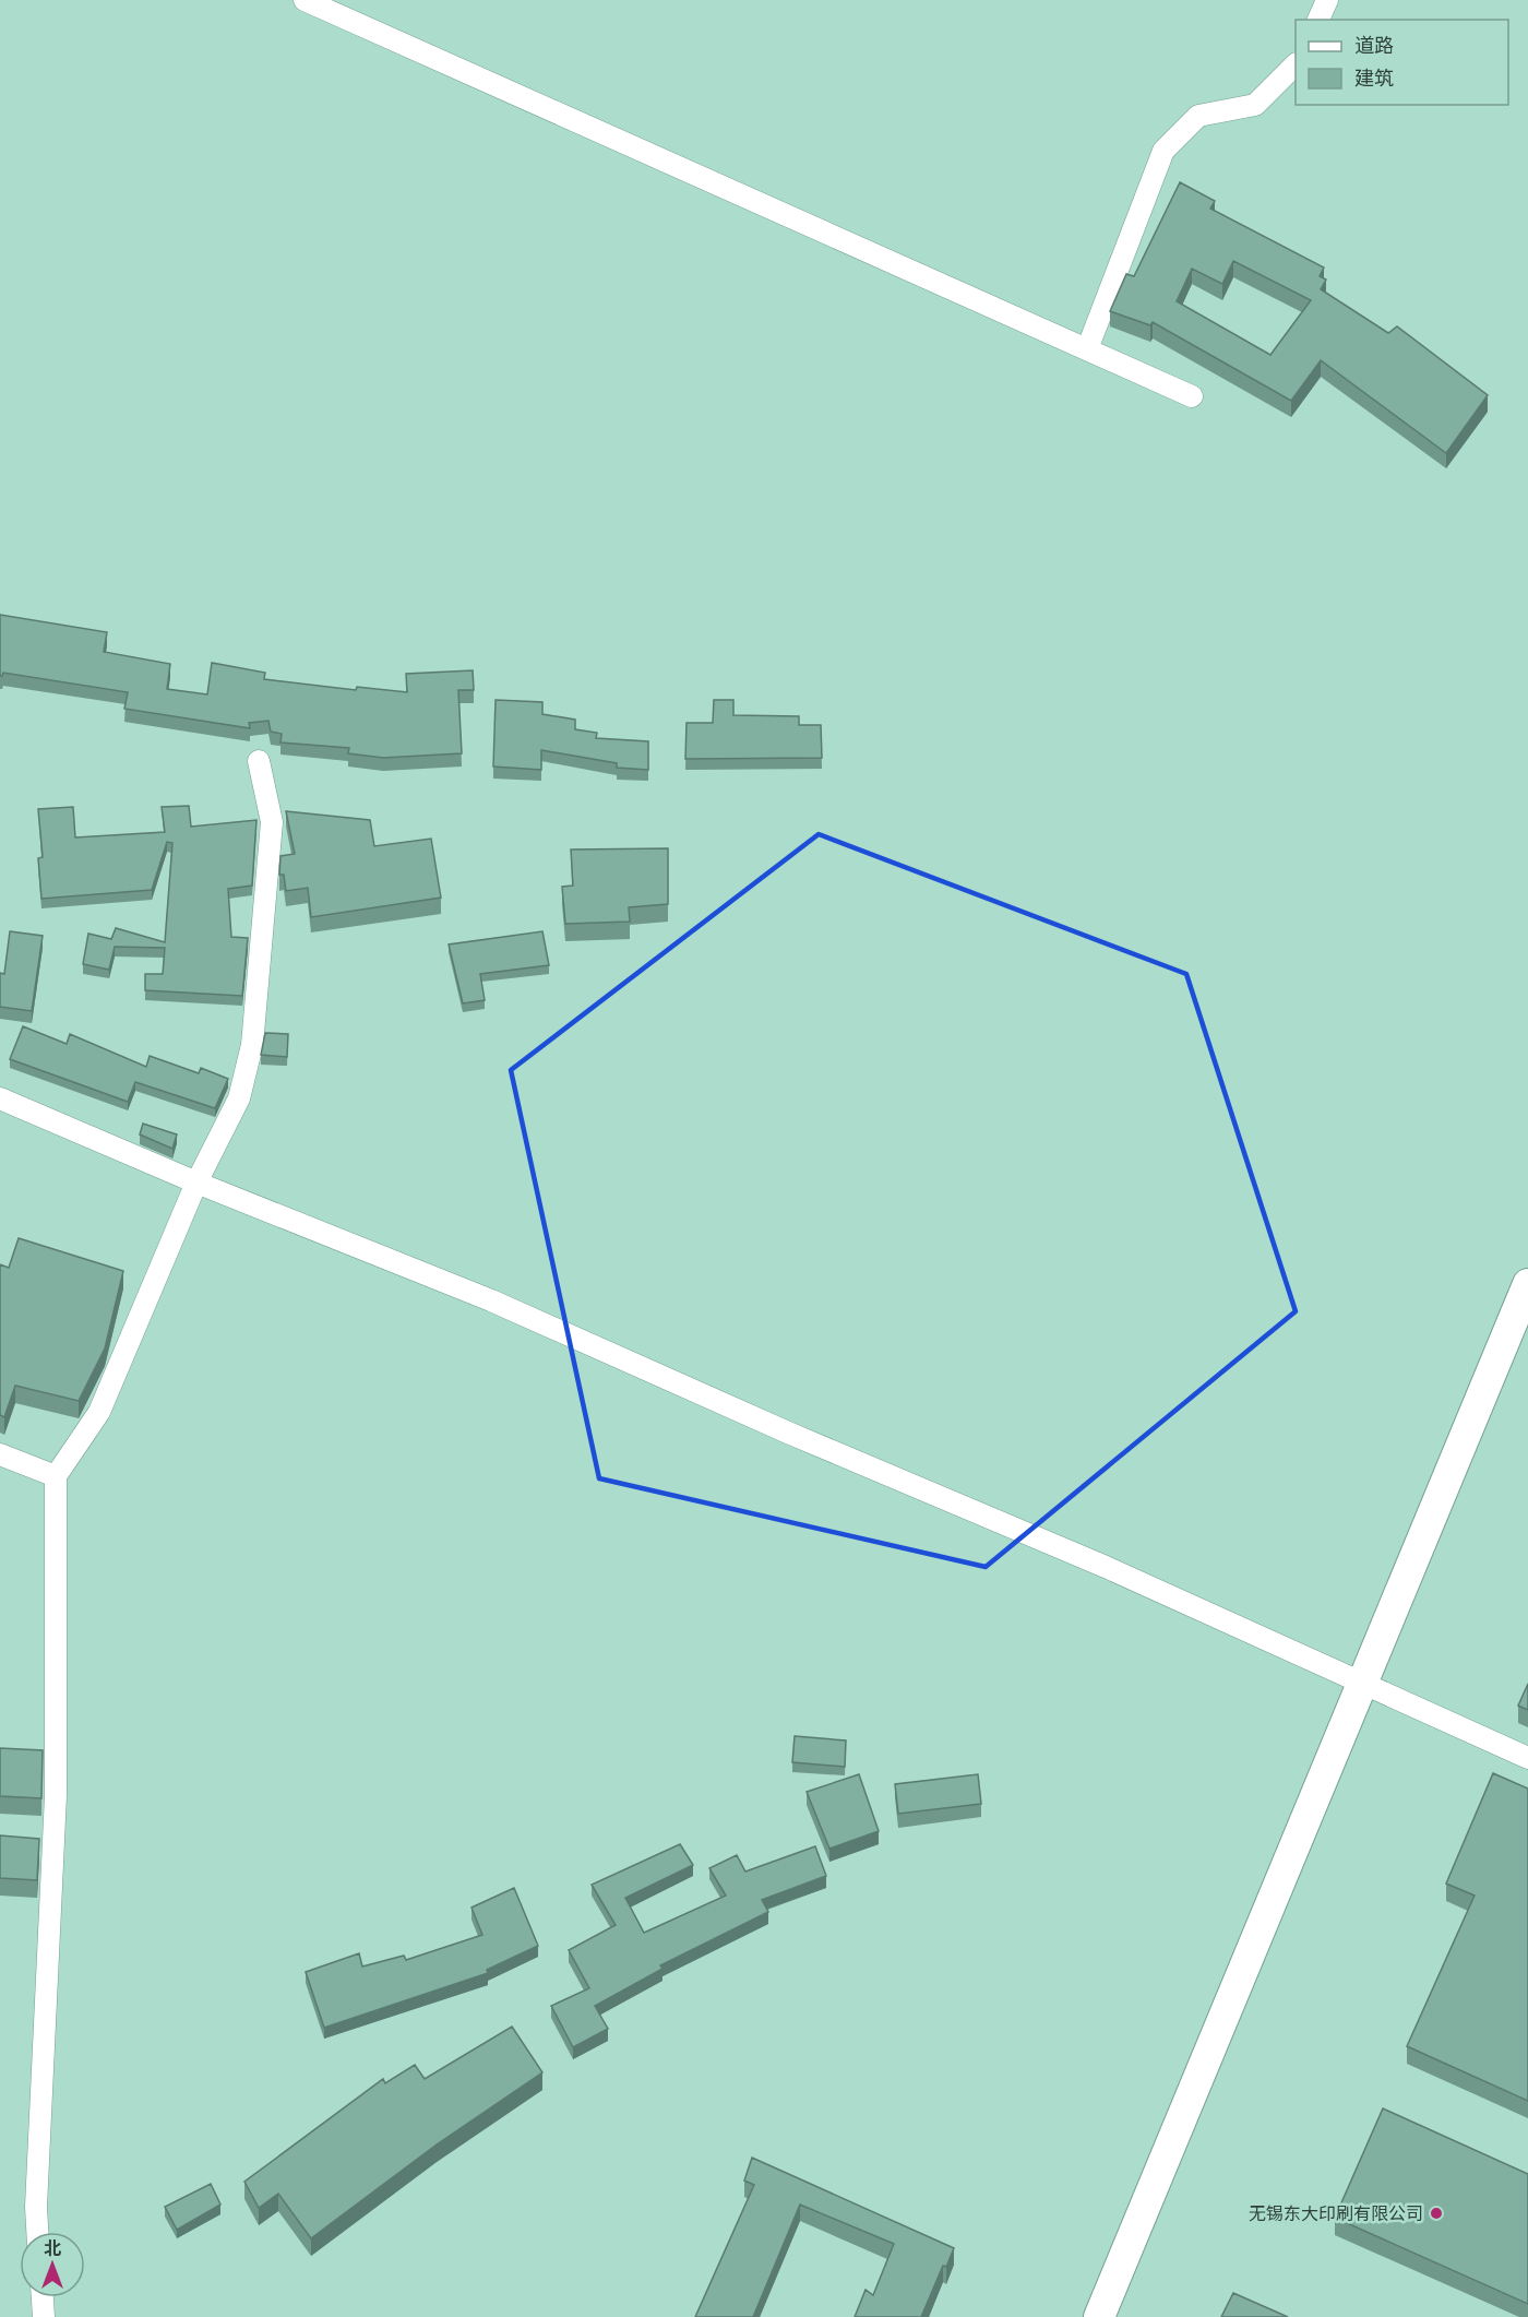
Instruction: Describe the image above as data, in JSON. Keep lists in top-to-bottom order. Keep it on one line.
{"places":["无锡东大印刷有限公司"],"legend":["道路","建筑"],"north":"top"}
